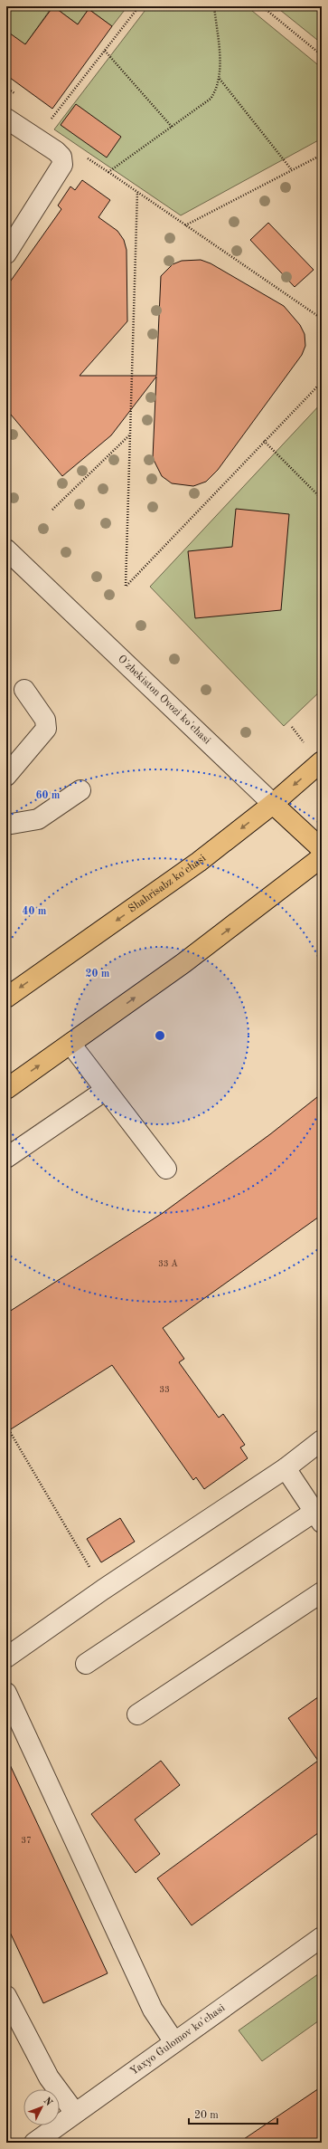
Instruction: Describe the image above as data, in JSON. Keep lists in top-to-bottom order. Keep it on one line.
{"streets":{"main road":["O'zbekiston Ovozi ko'chasi","Shahrisabz ko'chasi"],"street":["Yaxyo Gulomov ko'chasi"]},"crossings":[["O'zbekiston Ovozi ko'chasi","Shahrisabz ko'chasi"]],"house_numbers":["33 А","33","37"],"scale_bar":"20 m","north":"top right","rings":["60 m","40 m","20 m"]}
